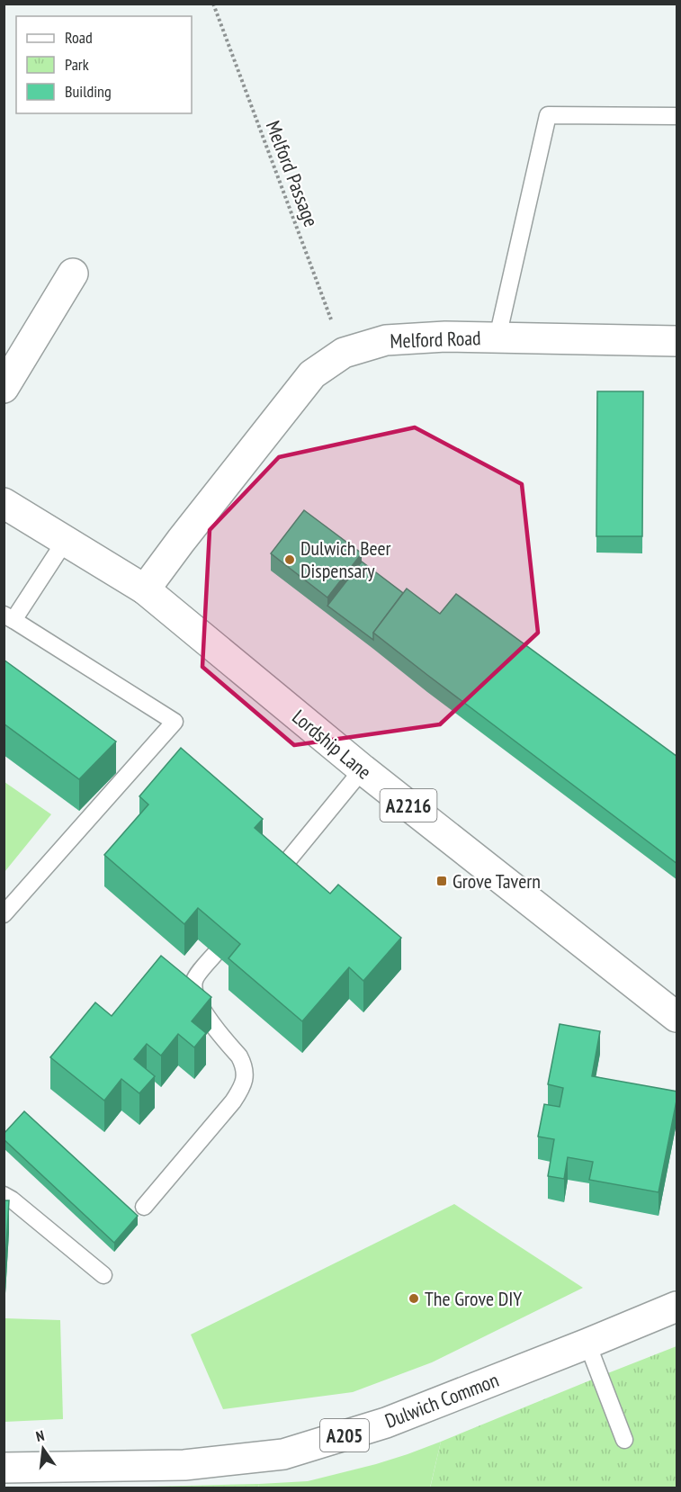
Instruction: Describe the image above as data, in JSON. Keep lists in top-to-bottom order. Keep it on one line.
{"streets":{"main road":["Melford Road","Lordship Lane","A2216","Dulwich Common","A205"],"path":["Melford Passage"]},"crossings":[["Melford Passage","Melford Road"],["Melford Road","Lordship Lane"]],"places":{"other":["Dulwich Beer Dispensary","The Grove DIY"],"transit":["Grove Tavern"]},"legend":["Road","Park","Building"],"north":"top"}
